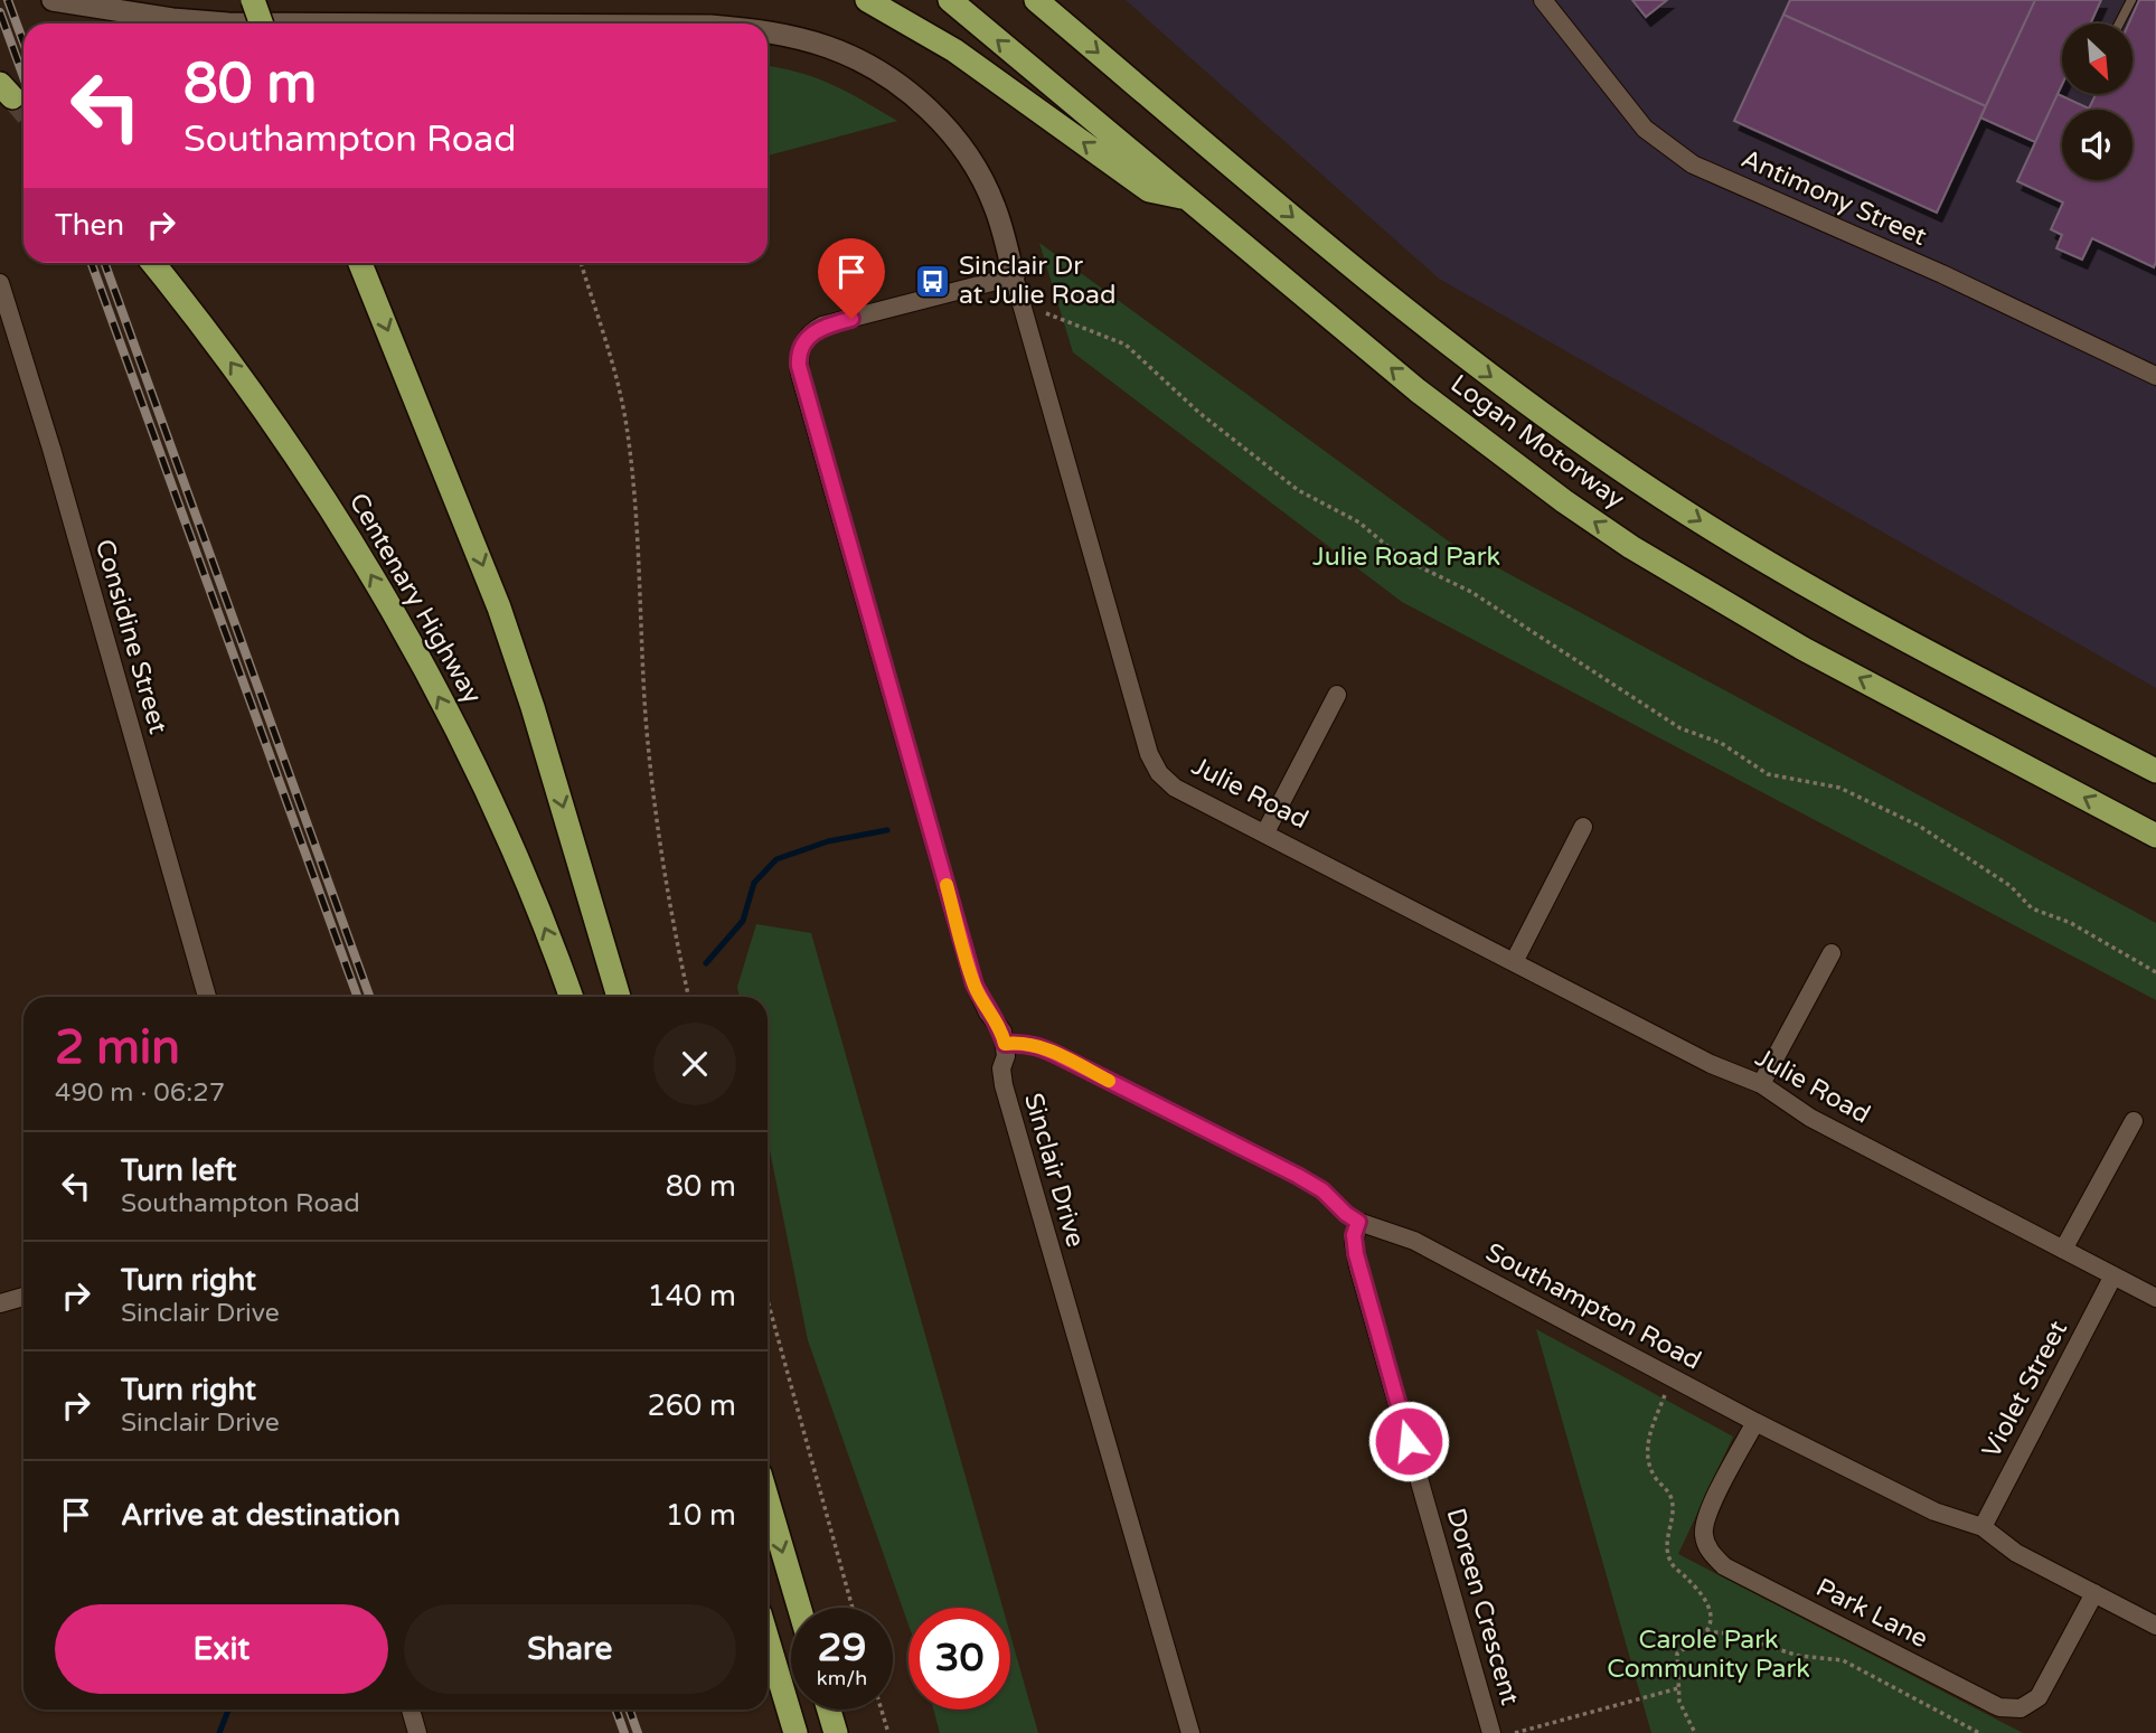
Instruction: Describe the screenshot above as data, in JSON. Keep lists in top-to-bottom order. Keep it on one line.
{"streets":{"highway":["Logan Motorway","Centenary Highway"],"street":["Antimony Street","Considine Street","Julie Road","Sinclair Drive","Southampton Road","Violet Street","Doreen Crescent","Park Lane"]},"crossings":[["Julie Road","Violet Street"],["Sinclair Drive","Southampton Road"],["Southampton Road","Violet Street"],["Southampton Road","Doreen Crescent"],["Southampton Road","Park Lane"]],"parks":["Julie Road Park","Carole Park Community Park"],"places":{"bus stop":["Sinclair Dr at Julie Road"]},"north":"bottom right","page":{"turn":["80 m","Southampton Road"],"then":"Then","heading":["2 min","490 m · 06:27"],"list":[{"name":"Turn left","note":"Southampton Road","value":"80 m"},{"name":"Turn right","note":"Sinclair Drive","value":"140 m"},{"name":"Turn right","note":"Sinclair Drive","value":"260 m"},{"name":"Arrive at destination","value":"10 m"}],"buttons":["Exit","Share"],"speed":"29 km/h","limit":"30"}}
